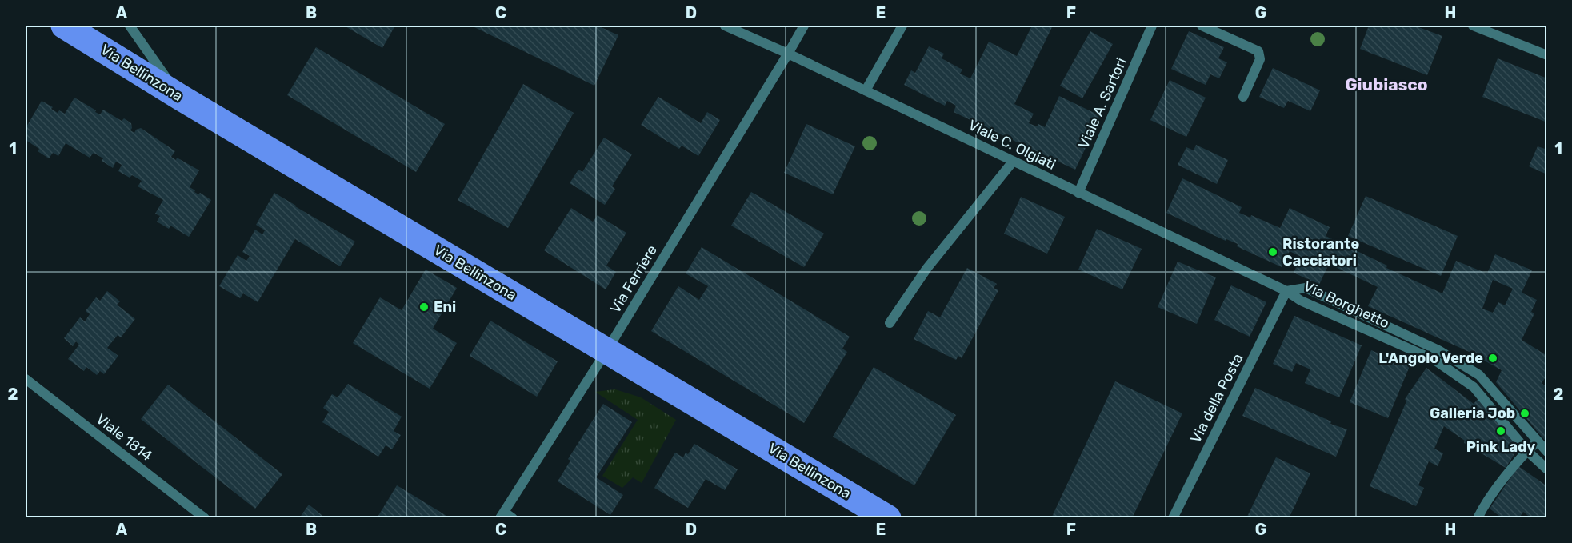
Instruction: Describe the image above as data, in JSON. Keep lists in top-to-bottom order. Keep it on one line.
{"streets":{"main road":["Via Bellinzona"],"street":["Viale A. Sartori","Viale C. Olgiati","Via Ferriere","Via Borghetto","Via della Posta","Viale 1814"]},"crossings":[["Via Bellinzona","Via Ferriere"],["Viale A. Sartori","Viale C. Olgiati"],["Viale C. Olgiati","Via Ferriere"],["Viale C. Olgiati","Via Borghetto"],["Viale C. Olgiati","Via della Posta"],["Via Borghetto","Via della Posta"]],"districts":["Giubiasco"],"places":["Ristorante Cacciatori","Eni","L'Angolo Verde","Galleria Job","Pink Lady"],"grid":{"columns":["A","B","C","D","E","F","G","H"],"rows":["1","2"]}}
